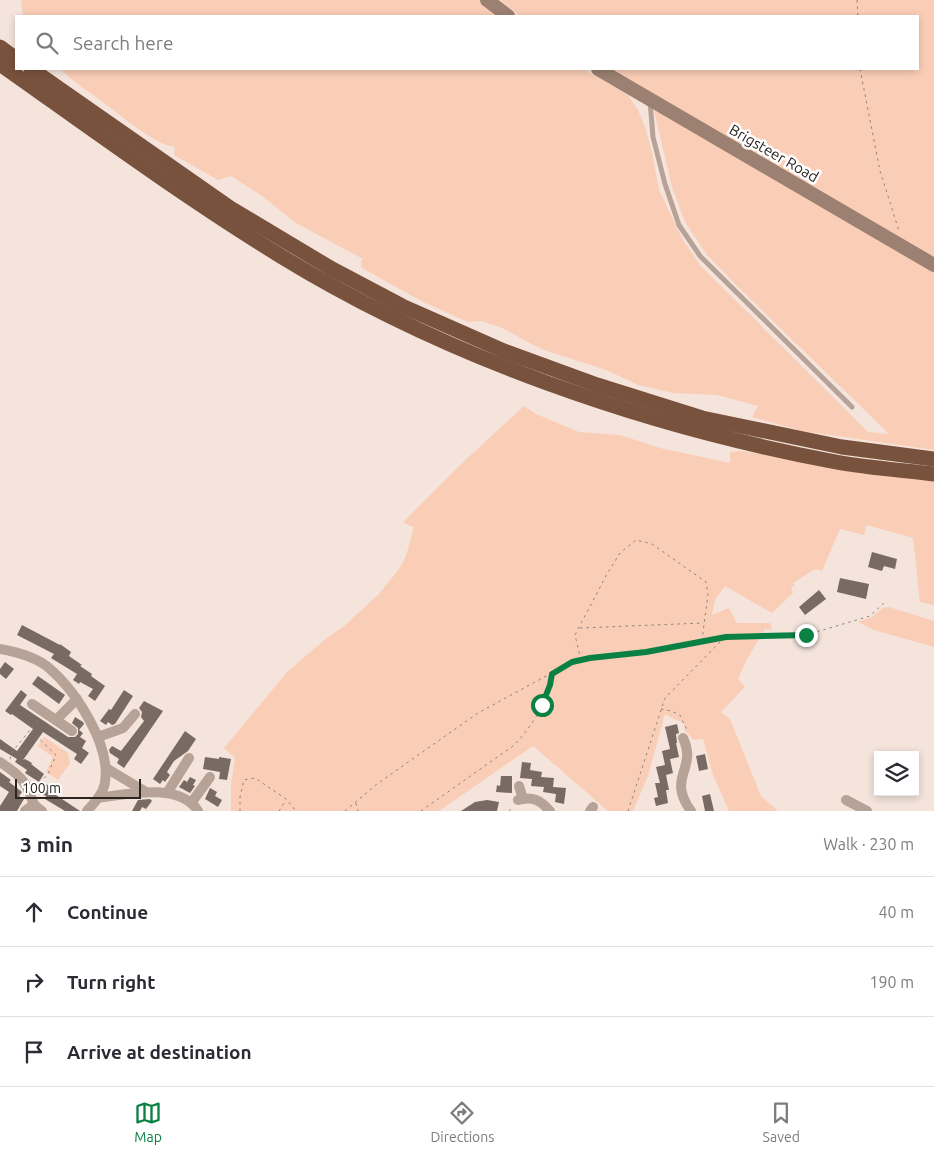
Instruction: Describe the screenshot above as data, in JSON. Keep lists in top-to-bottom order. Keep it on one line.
{"streets":{"street":["Brigsteer Road"]},"scale_bar":"100 m","page":{"search":"Search here","scale":"100 m","heading":["3 min","Walk · 230 m"],"list":[["Continue","40 m"],["Turn right","190 m"],"Arrive at destination"],"nav":["Map","Directions","Saved"]}}
